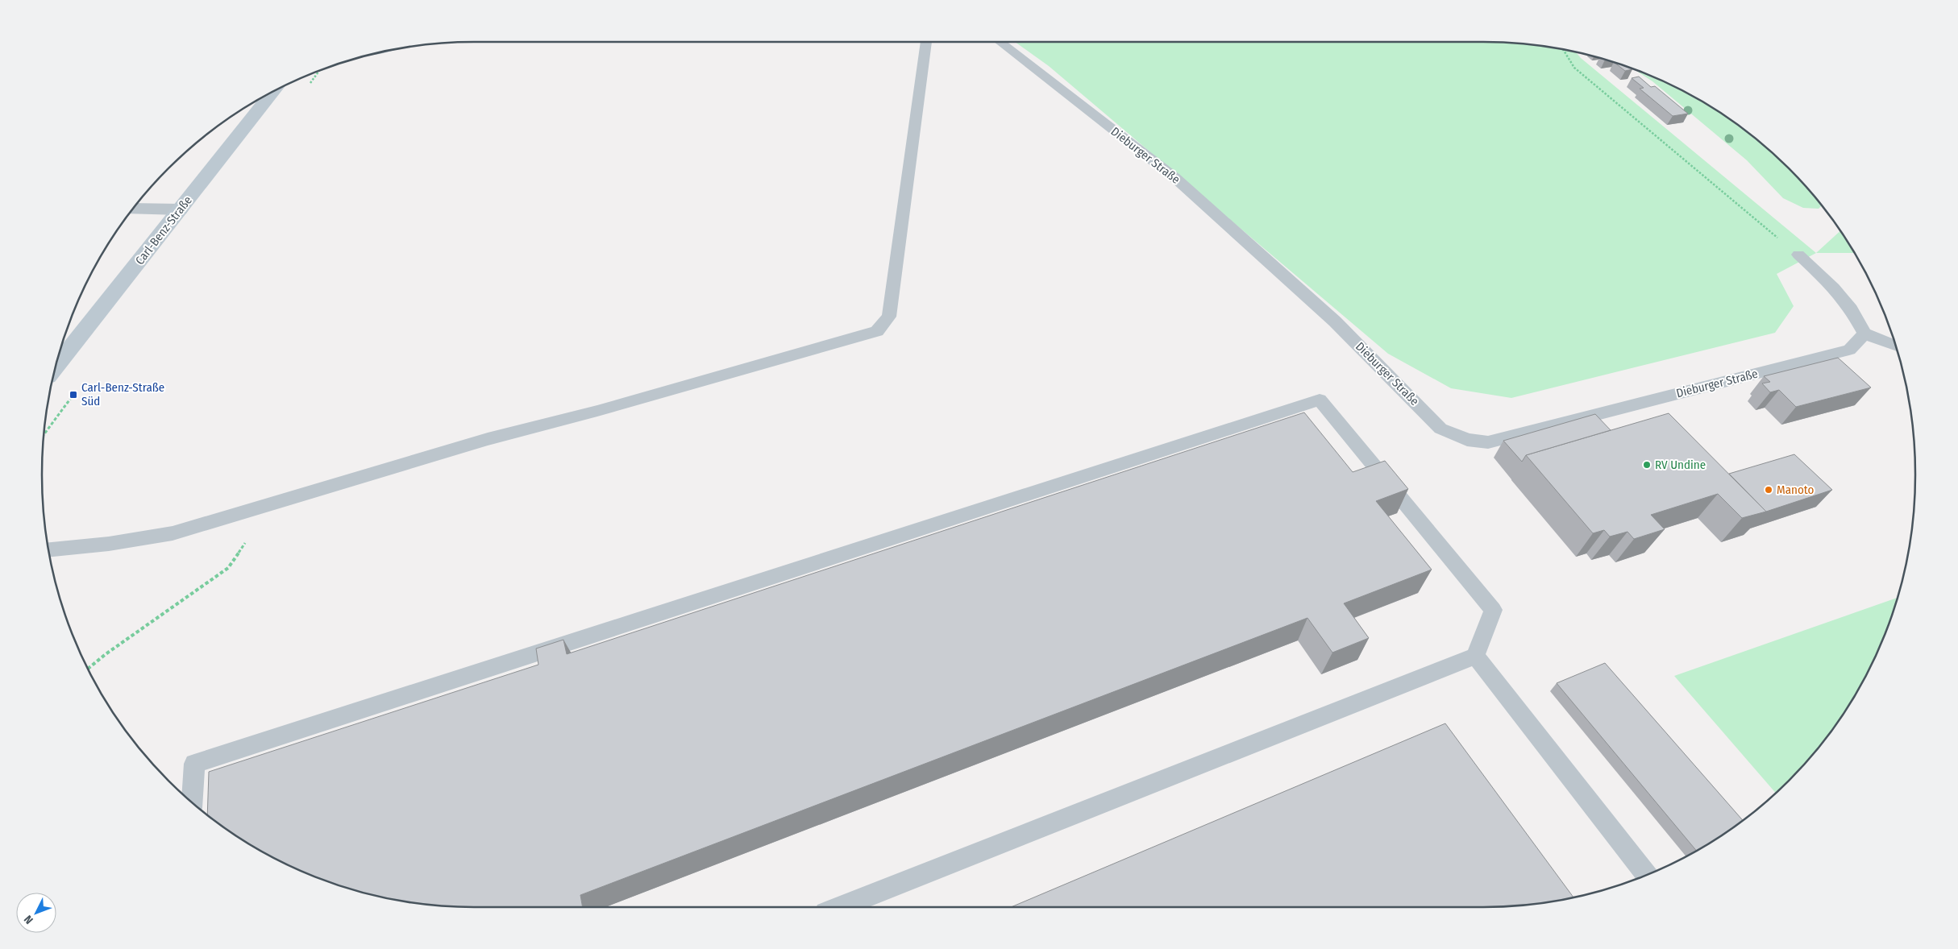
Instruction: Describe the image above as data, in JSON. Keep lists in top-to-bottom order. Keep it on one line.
{"streets":{"main road":["Carl-Benz-Straße"],"lane":["Dieburger Straße"]},"places":{"transit":["Carl-Benz-Straße Süd"],"other":["RV Undine","Manoto"]},"north":"bottom left"}
